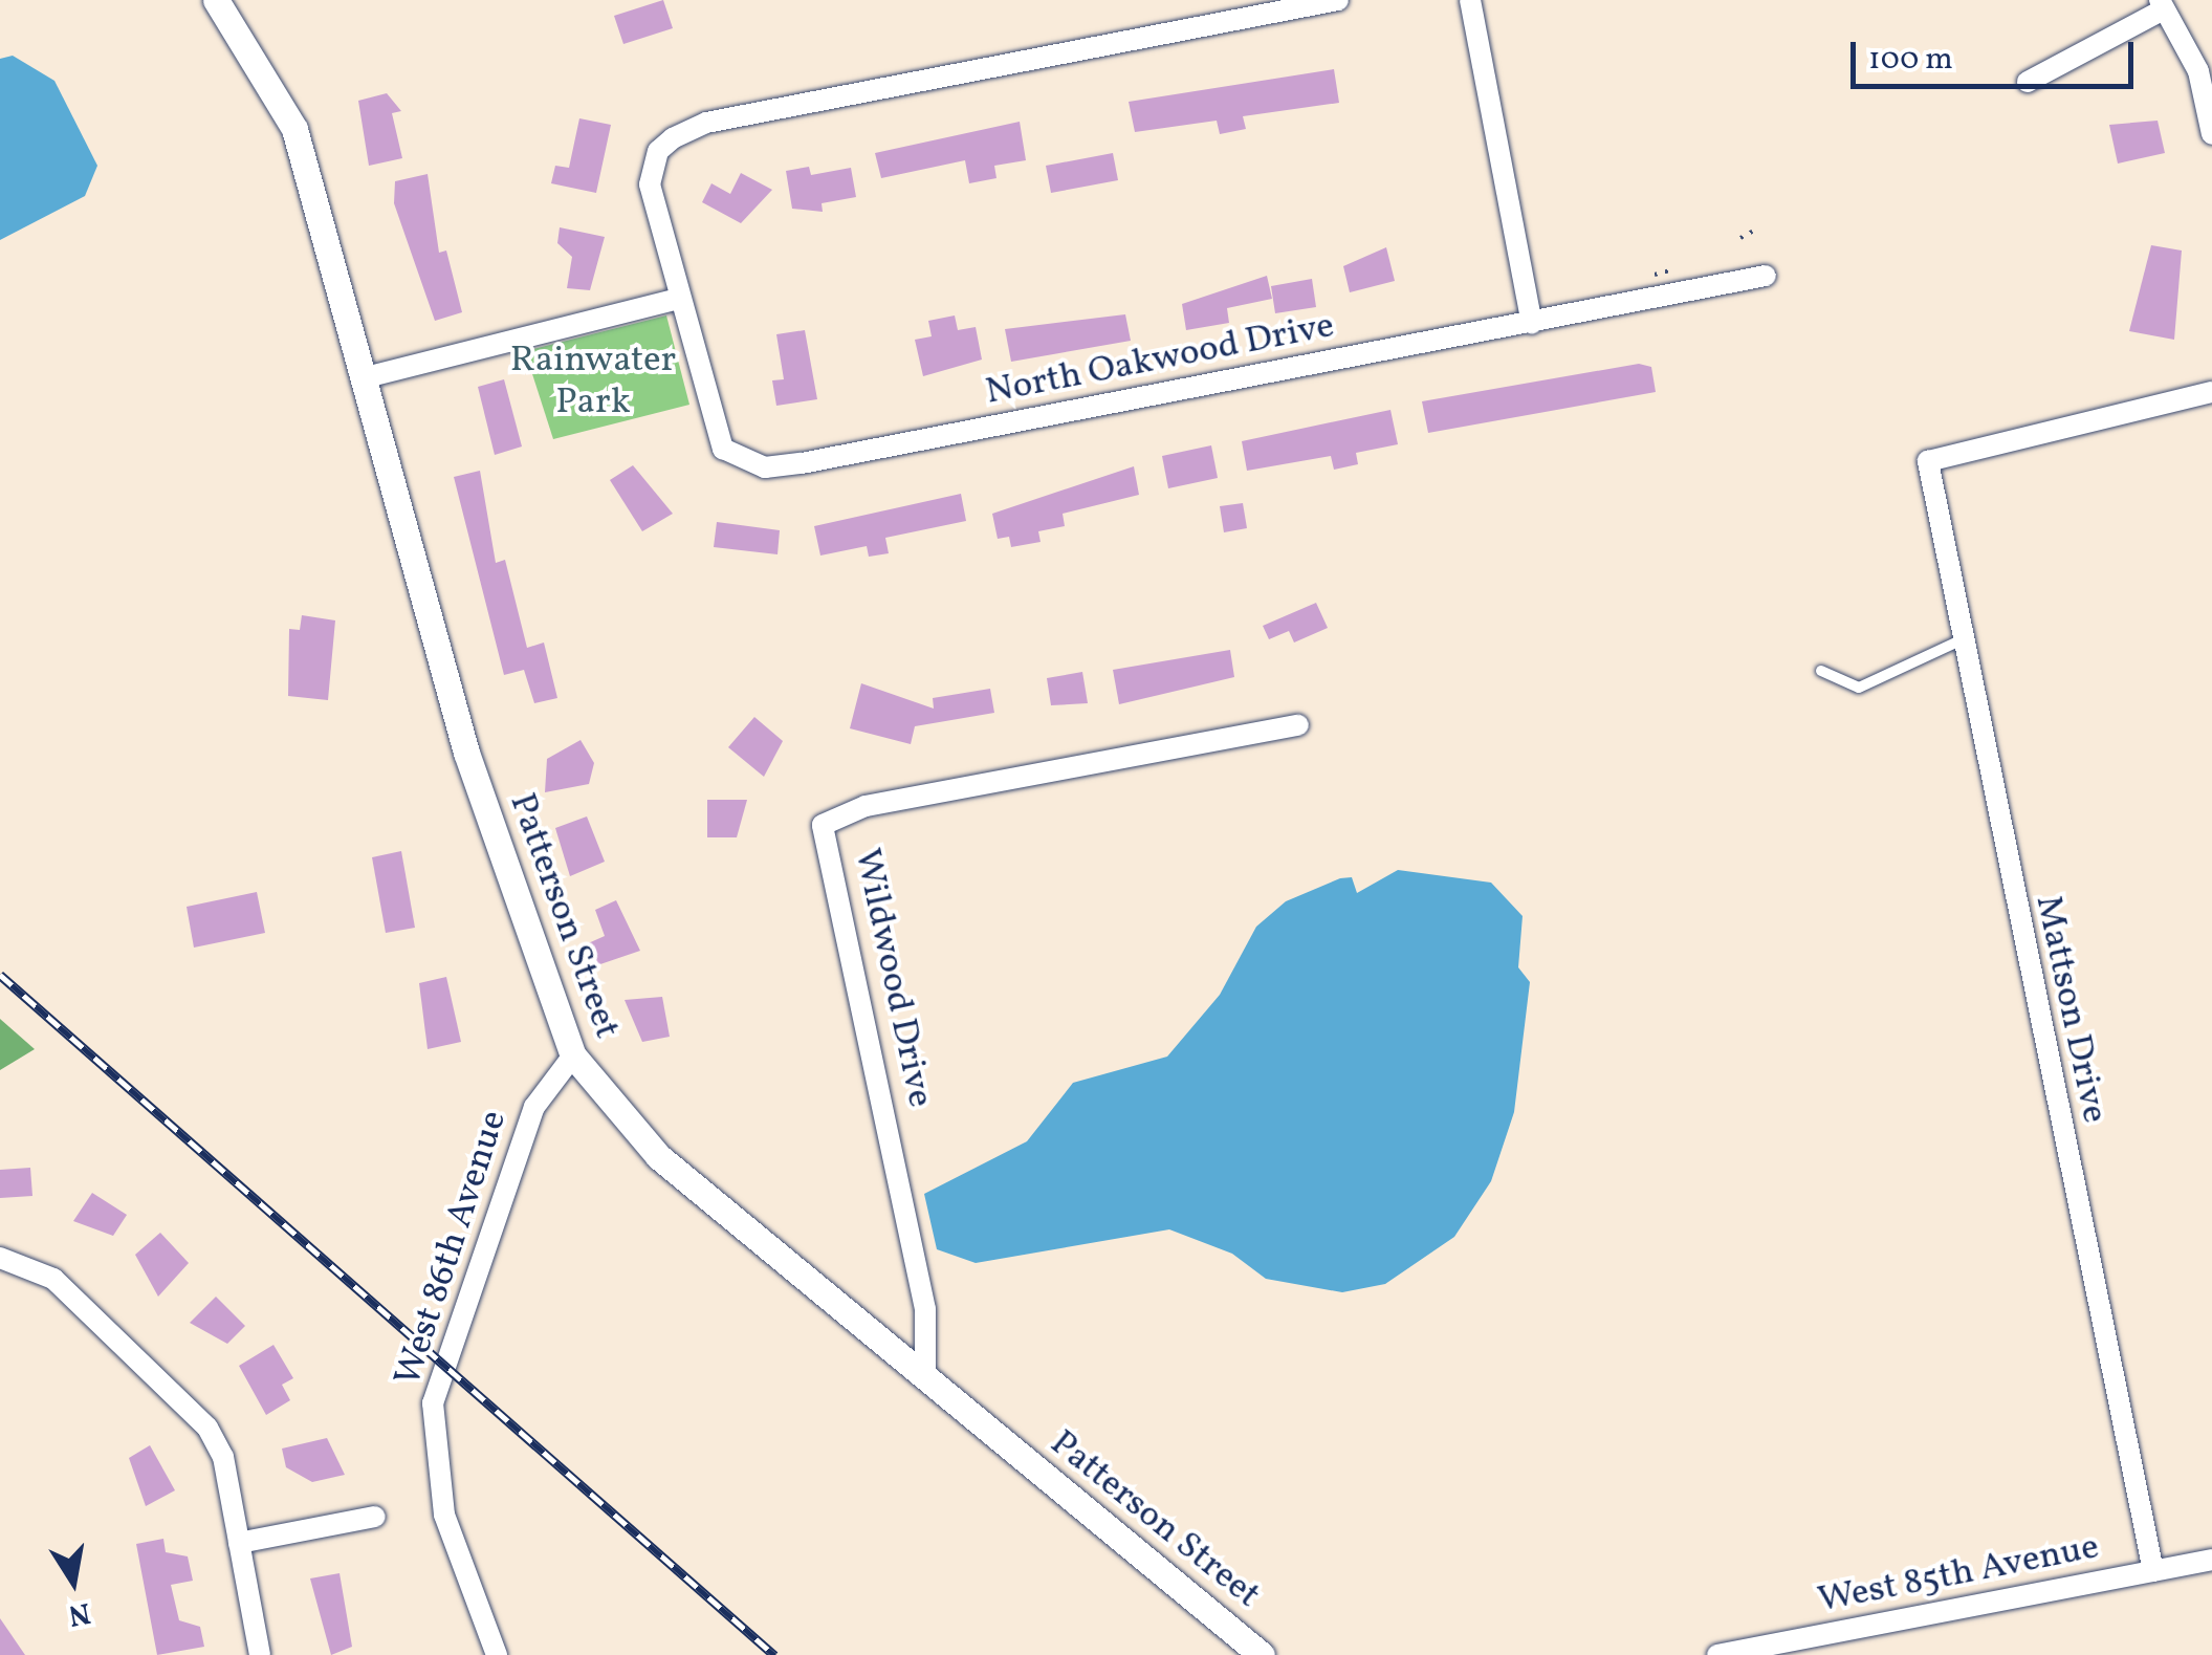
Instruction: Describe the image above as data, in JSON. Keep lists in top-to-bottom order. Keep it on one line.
{"streets":{"street":["North Oakwood Drive","Patterson Street","Wildwood Drive","Mattson Drive","West 86th Avenue","West 85th Avenue"]},"crossings":[["Patterson Street","Wildwood Drive"],["Patterson Street","West 86th Avenue"],["Mattson Drive","West 85th Avenue"]],"parks":["Rainwater Park"],"scale_bar":"100 m","north":"bottom"}
